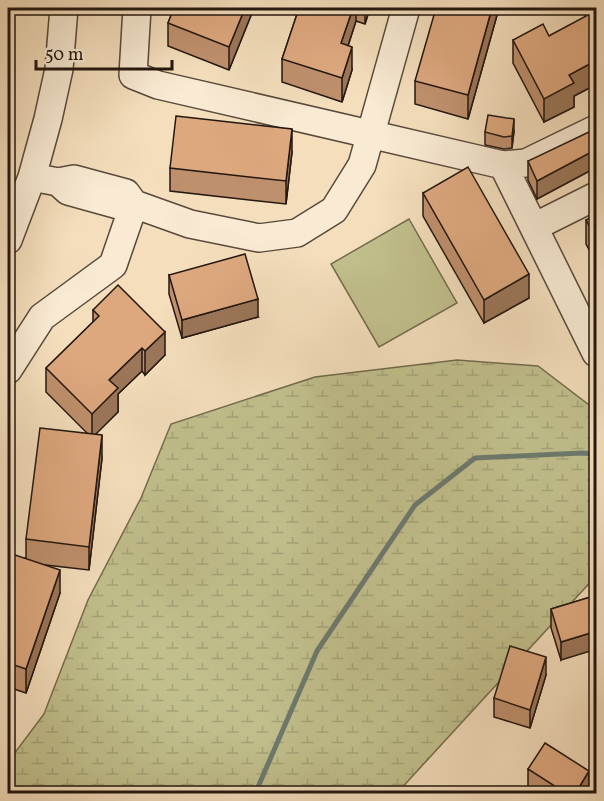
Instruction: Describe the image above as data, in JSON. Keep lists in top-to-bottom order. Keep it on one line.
{"scale_bar":"50 m"}
